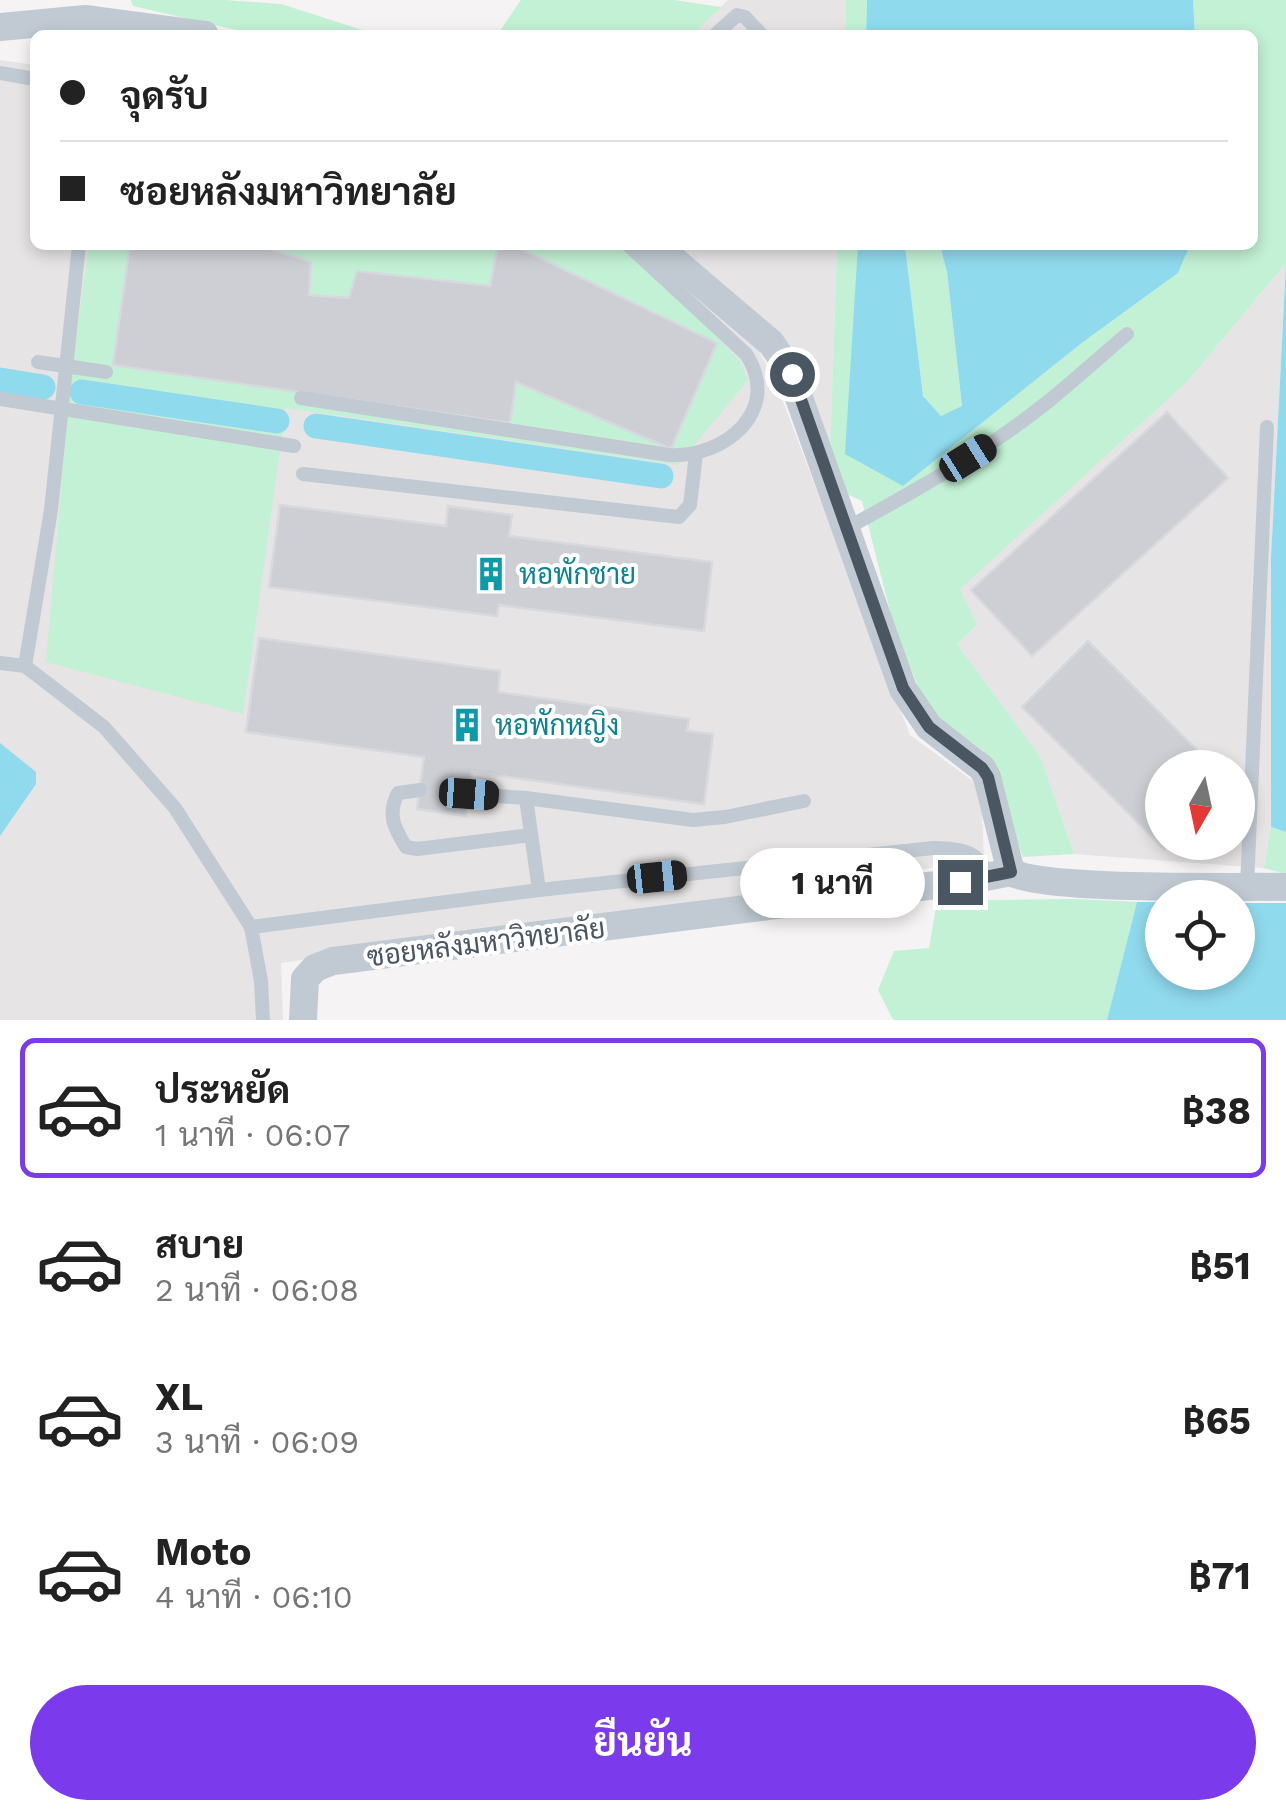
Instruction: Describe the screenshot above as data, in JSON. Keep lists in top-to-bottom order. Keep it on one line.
{"streets":{"street":["ซอยหลังมหาวิทยาลัย"]},"places":{"building":["หอพักชาย","หอพักหญิง"]},"north":"bottom","page":{"banner":["จุดรับ","ซอยหลังมหาวิทยาลัย"],"bubble":"1 นาที","list":[{"name":"ประหยัด","note":"1 นาที · 06:07","value":"฿38"},{"name":"สบาย","note":"2 นาที · 06:08","value":"฿51"},{"name":"XL","note":"3 นาที · 06:09","value":"฿65"},{"name":"Moto","note":"4 นาที · 06:10","value":"฿71"}],"buttons":"ยืนยัน"}}
